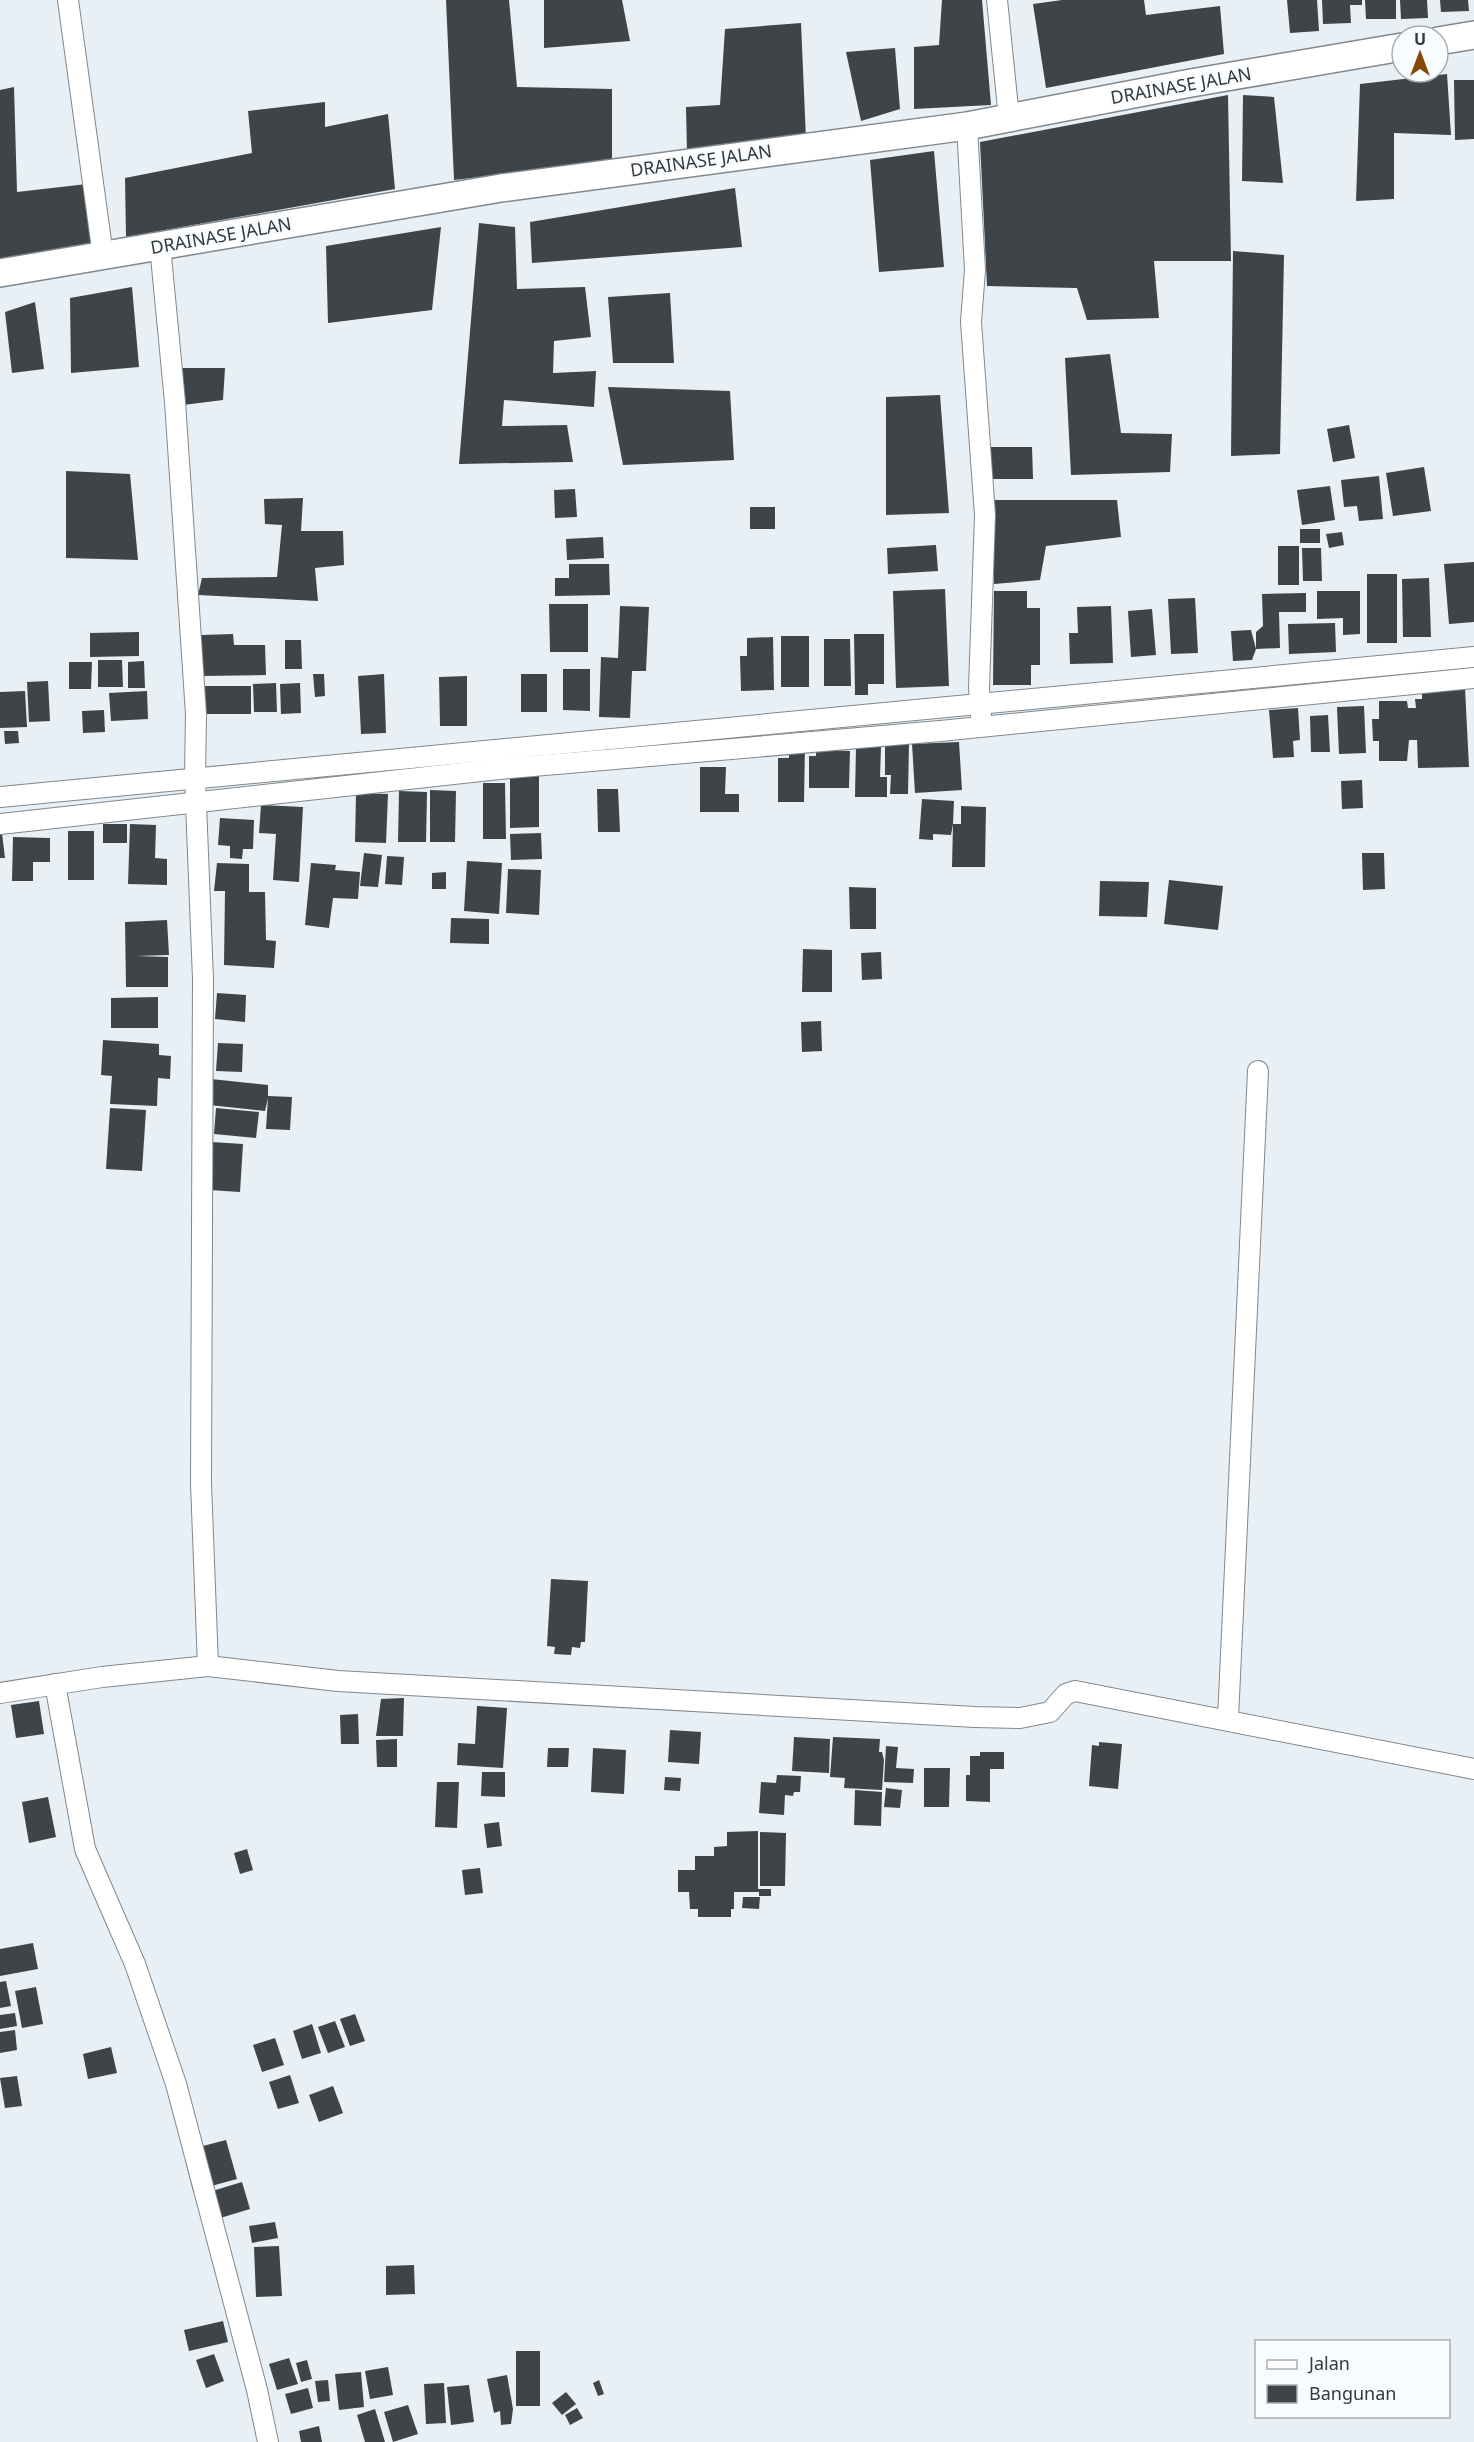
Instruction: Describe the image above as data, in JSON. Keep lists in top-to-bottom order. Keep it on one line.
{"streets":{"street":["DRAINASE JALAN"]},"legend":["Jalan","Bangunan"],"north":"top"}
